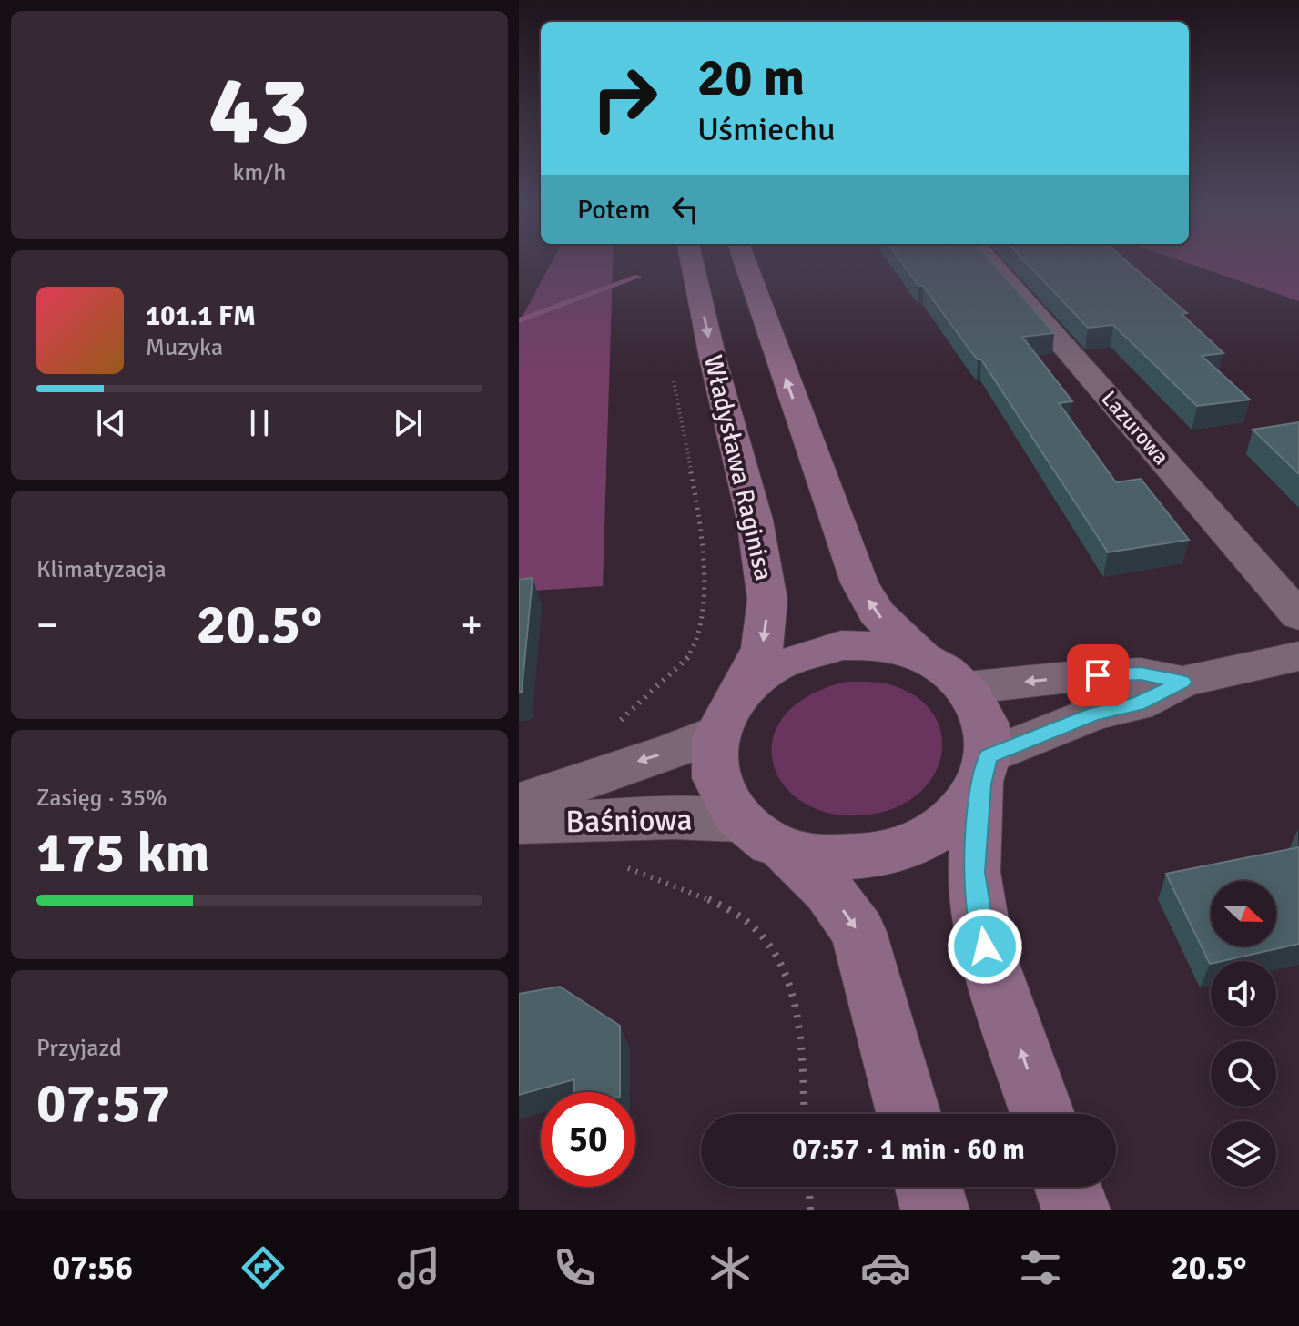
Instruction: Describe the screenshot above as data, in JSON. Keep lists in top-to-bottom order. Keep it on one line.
{"streets":{"main road":["Władysława Raginisa"],"street":["Lazurowa","Baśniowa"]},"crossings":[["Władysława Raginisa","Baśniowa"]],"north":"right","page":{"tile":[["43","km/h"],"Klimatyzacja",["Zasięg · 35%","175 km"],["Przyjazd","07:57"]],"turn":["20 m","Uśmiechu"],"then":"Potem","song":["101.1 FM","Muzyka"],"heat":["−","20.5°","+"],"limit":"50","trip":"07:57 · 1 min · 60 m","tabs":["07:56","20.5°"]}}
